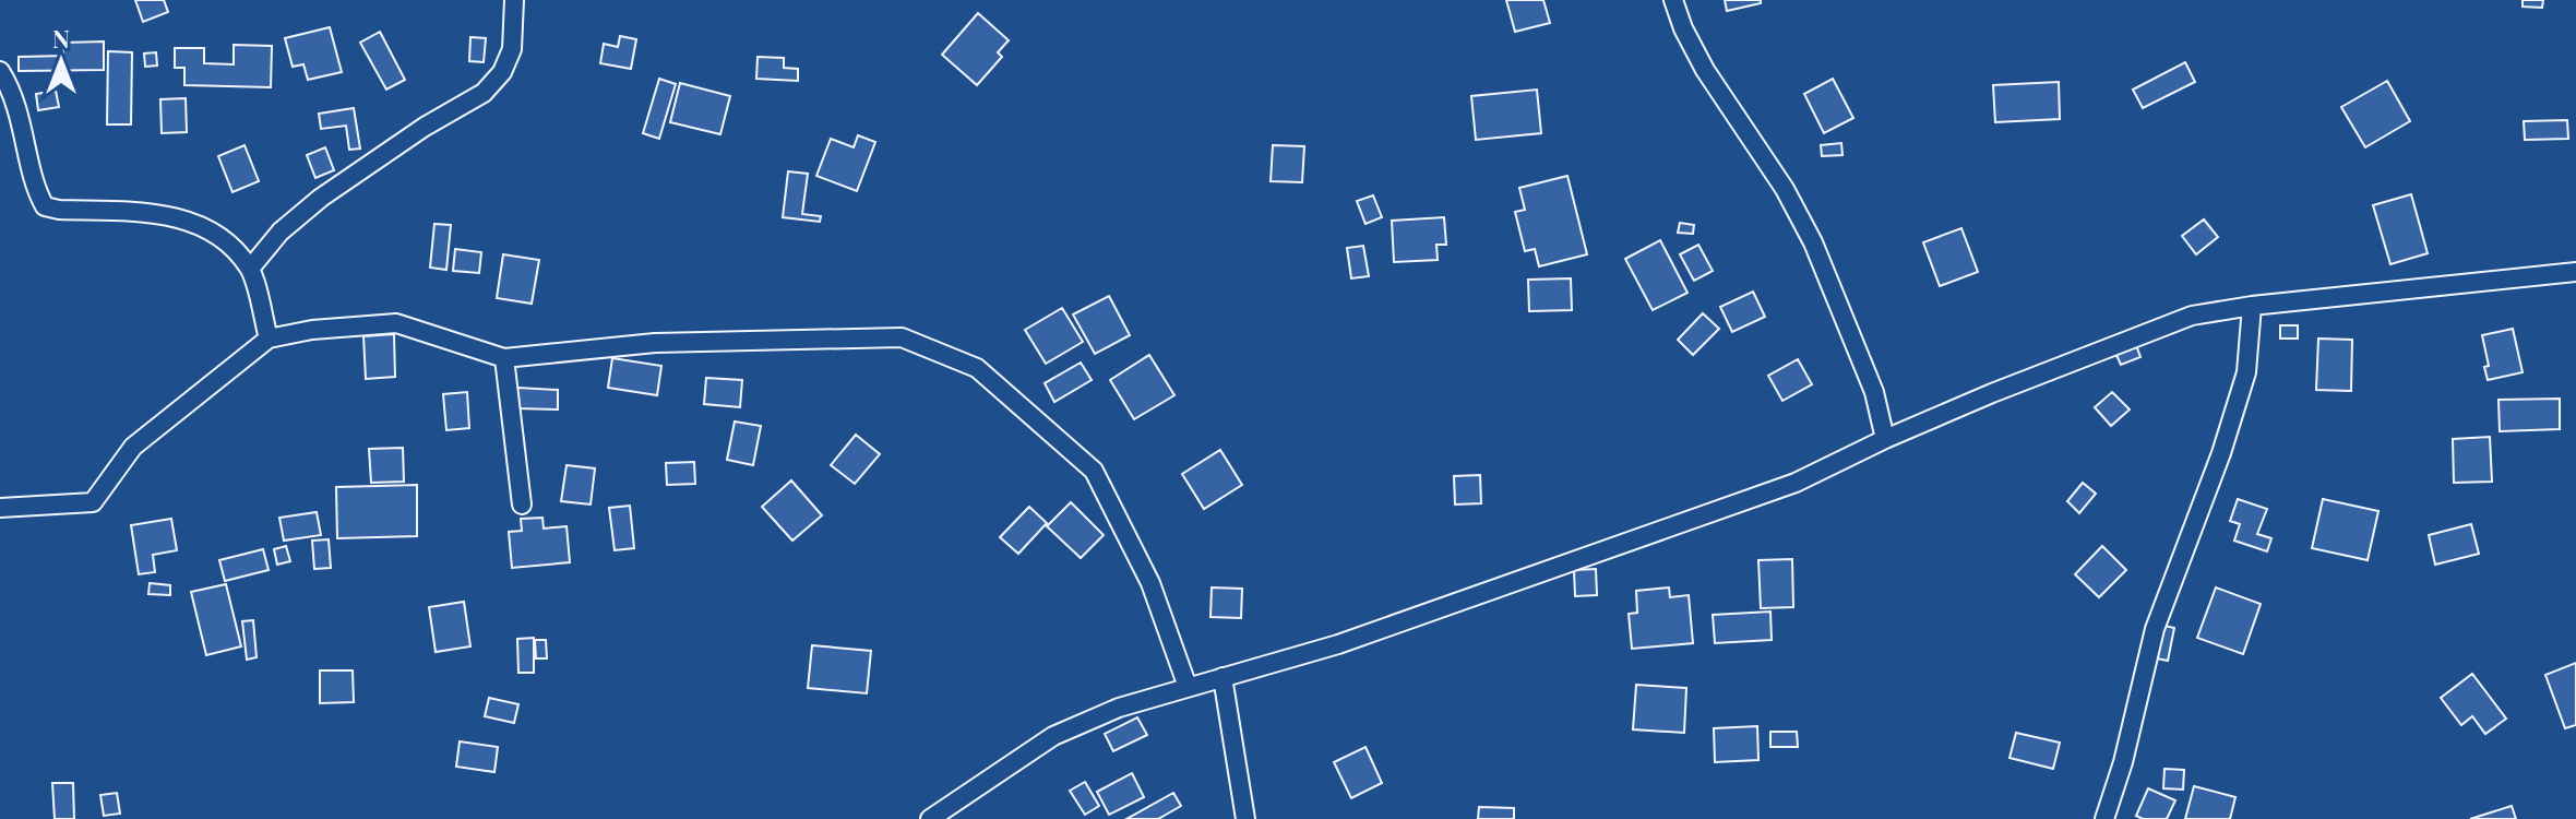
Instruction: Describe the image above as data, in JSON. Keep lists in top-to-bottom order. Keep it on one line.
{"north":"top"}
